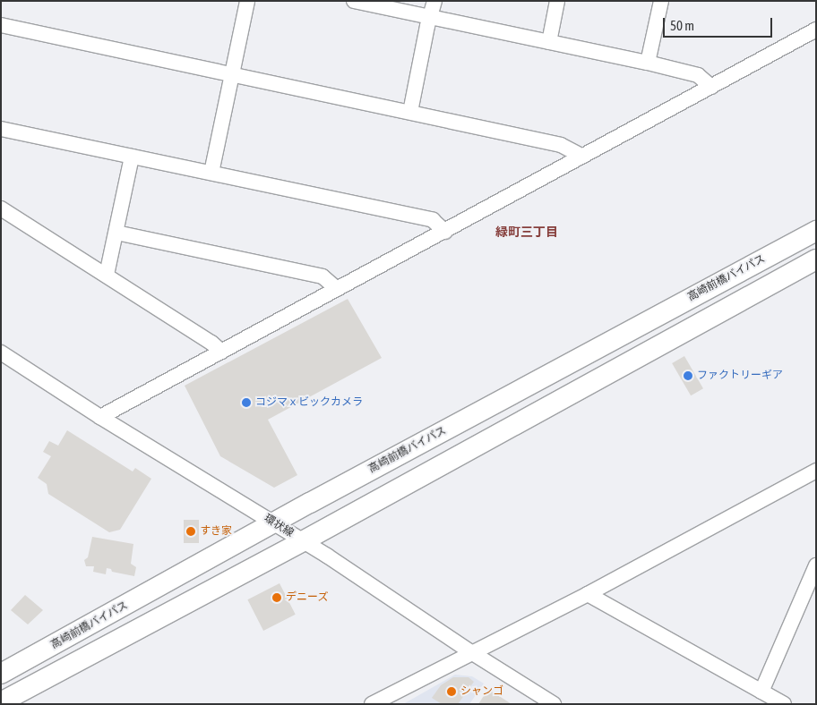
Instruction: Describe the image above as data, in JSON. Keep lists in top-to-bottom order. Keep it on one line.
{"streets":{"highway":["高崎前橋バイパス"],"street":["環状線"]},"crossings":[["高崎前橋バイパス","環状線"]],"districts":["緑町三丁目"],"places":["ファクトリーギア","コジマｘビックカメラ","すき家","デニーズ","シャンゴ"],"scale_bar":"50 m"}
